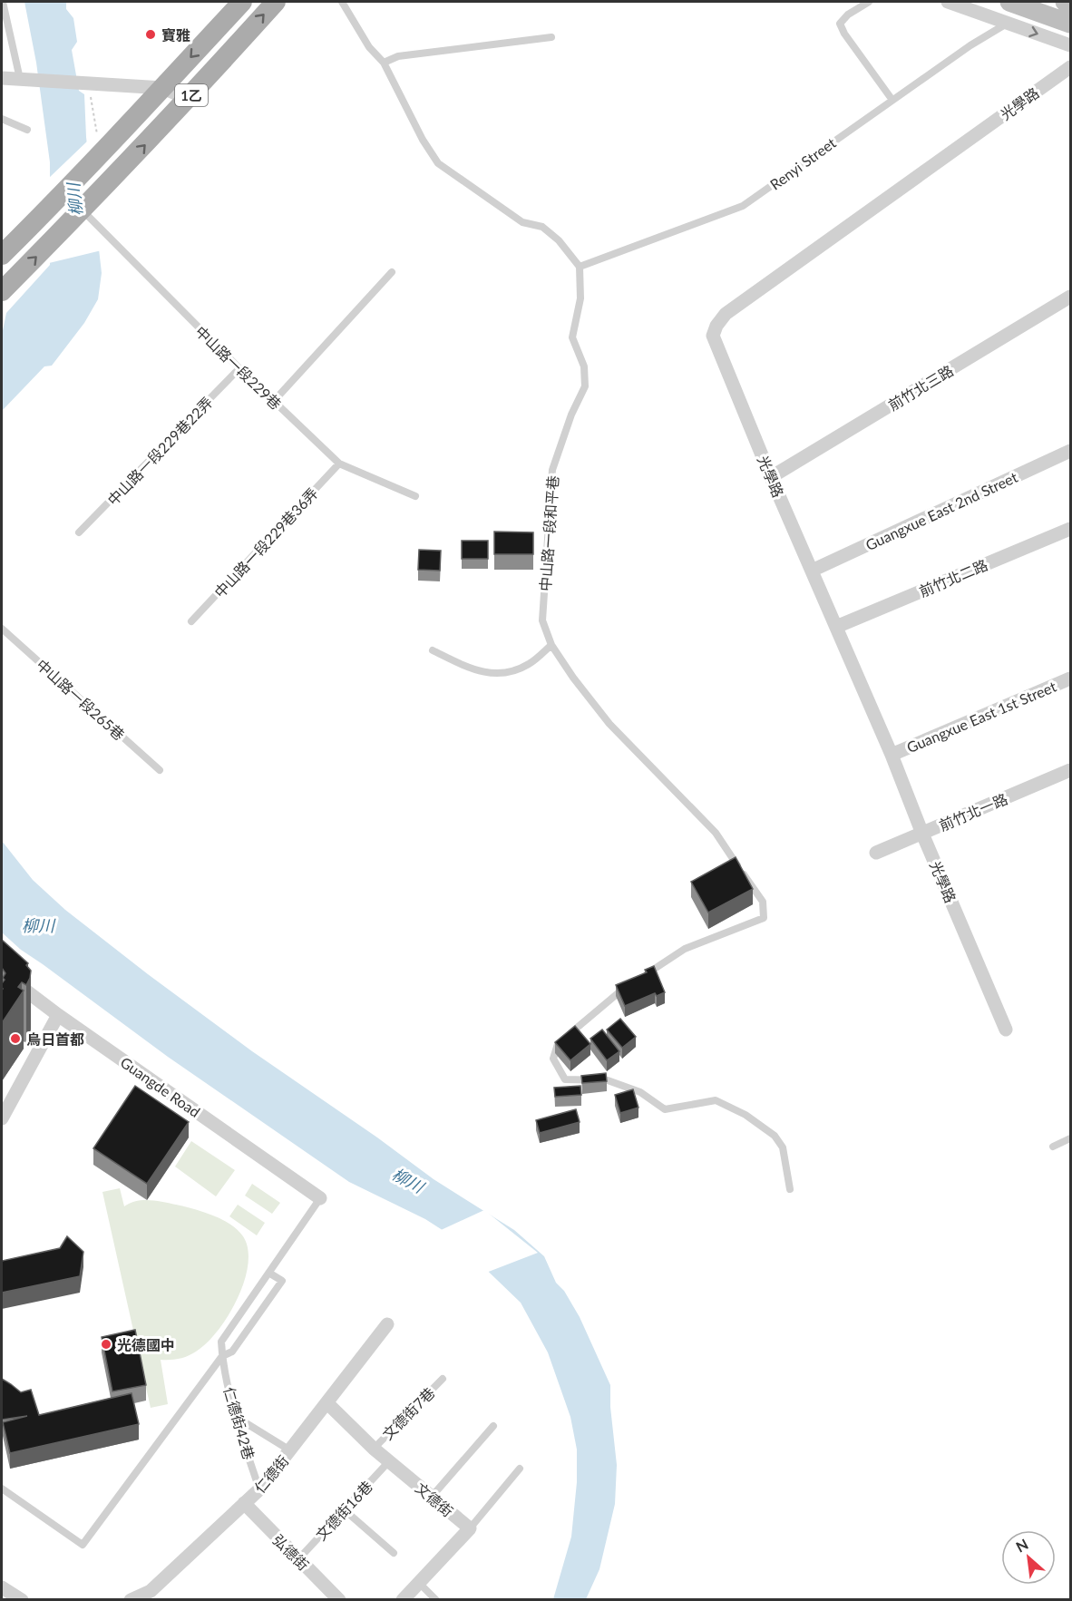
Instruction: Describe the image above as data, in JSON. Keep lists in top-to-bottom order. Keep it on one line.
{"streets":{"main road":["1乙"],"street":["光學路","前竹北三路","Guangxue East 2nd Street","前竹北二路","Guangxue East 1st Street","前竹北一路","Guangde Road","仁德街","文德街","弘德街"],"lane":["Renyi Street","中山路一段229巷","中山路一段229巷22弄","中山路一段和平巷","中山路一段229巷36弄","中山路一段265巷","文德街7巷","仁德街42巷","文德街16巷"]},"crossings":[["1乙","中山路一段229巷"],["光學路","前竹北三路"],["光學路","Guangxue East 2nd Street"],["光學路","前竹北二路"],["光學路","Guangxue East 1st Street"],["光學路","前竹北一路"],["Renyi Street","中山路一段和平巷"],["中山路一段229巷","中山路一段229巷22弄"],["中山路一段229巷","中山路一段229巷36弄"],["文德街7巷","文德街"],["仁德街42巷","仁德街"],["仁德街","文德街"],["仁德街","弘德街"],["文德街","文德街16巷"],["文德街16巷","弘德街"]],"water":["柳川"],"places":["寶雅","烏日首都","光德國中"],"north":"top left"}
